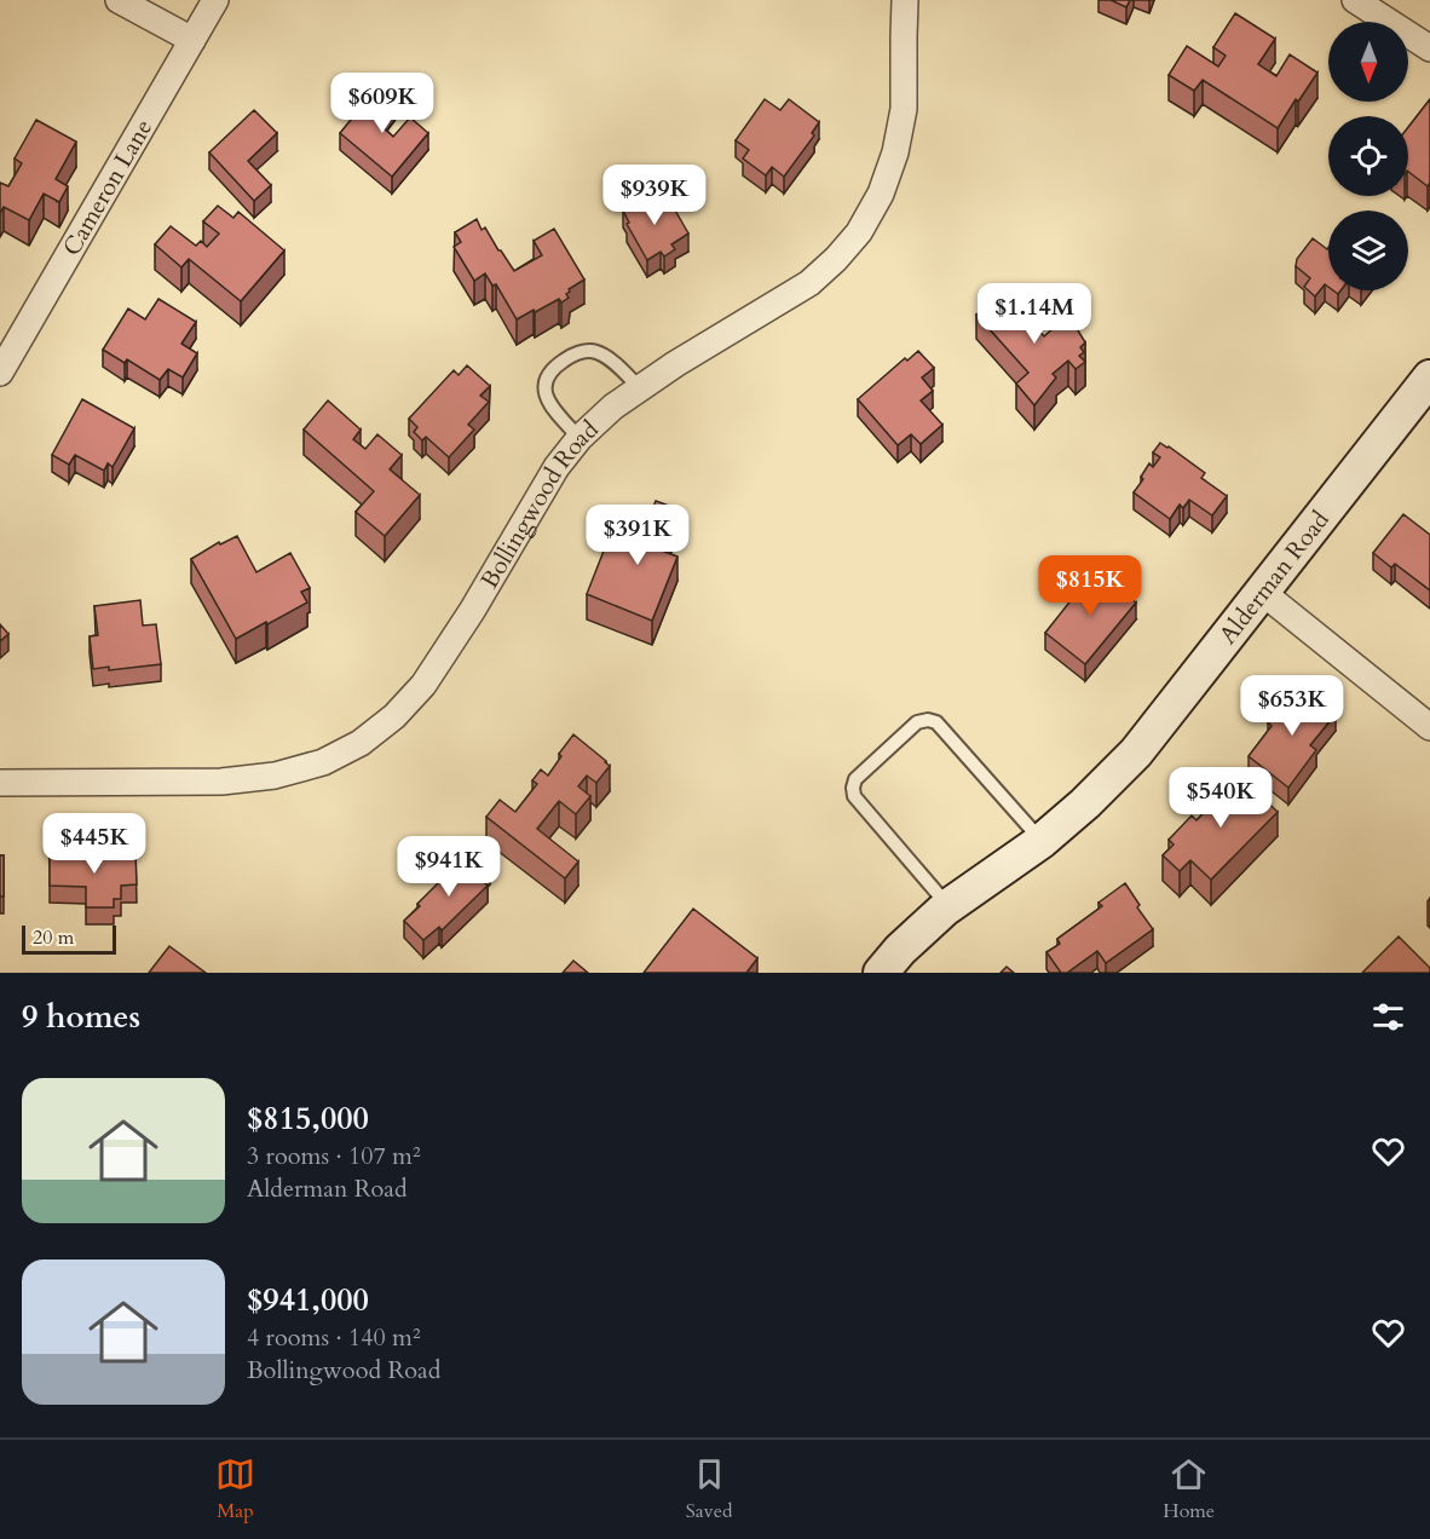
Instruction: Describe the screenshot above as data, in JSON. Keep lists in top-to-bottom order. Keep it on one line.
{"streets":{"main road":["Alderman Road"],"street":["Cameron Lane","Bollingwood Road"]},"scale_bar":"20 m","north":"bottom","page":{"price":["$609K","$939K","$1.14M","$391K","$815K","$653K","$540K","$445K","$941K"],"scale":"20 m","heading":"9 homes","list":[{"name":"$815,000","note":"3 rooms · 107 m² · Alderman Road"},{"name":"$941,000","note":"4 rooms · 140 m² · Bollingwood Road"}],"tabs":["Map","Saved","Home"]}}
